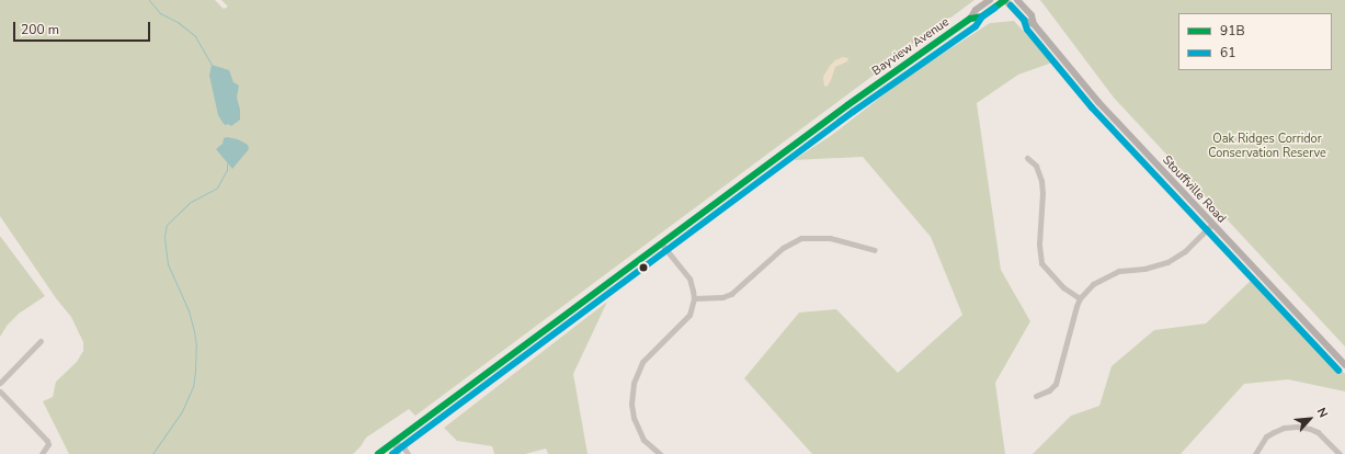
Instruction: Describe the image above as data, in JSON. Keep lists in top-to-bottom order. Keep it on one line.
{"streets":{"main road":["Bayview Avenue","Stouffville Road"]},"crossings":[["Bayview Avenue","Stouffville Road"]],"parks":["Oak Ridges Corridor Conservation Reserve"],"lines":["transit line 91B","transit line 61"],"legend":["91B","61"],"scale_bar":"200 m","north":"top right"}
